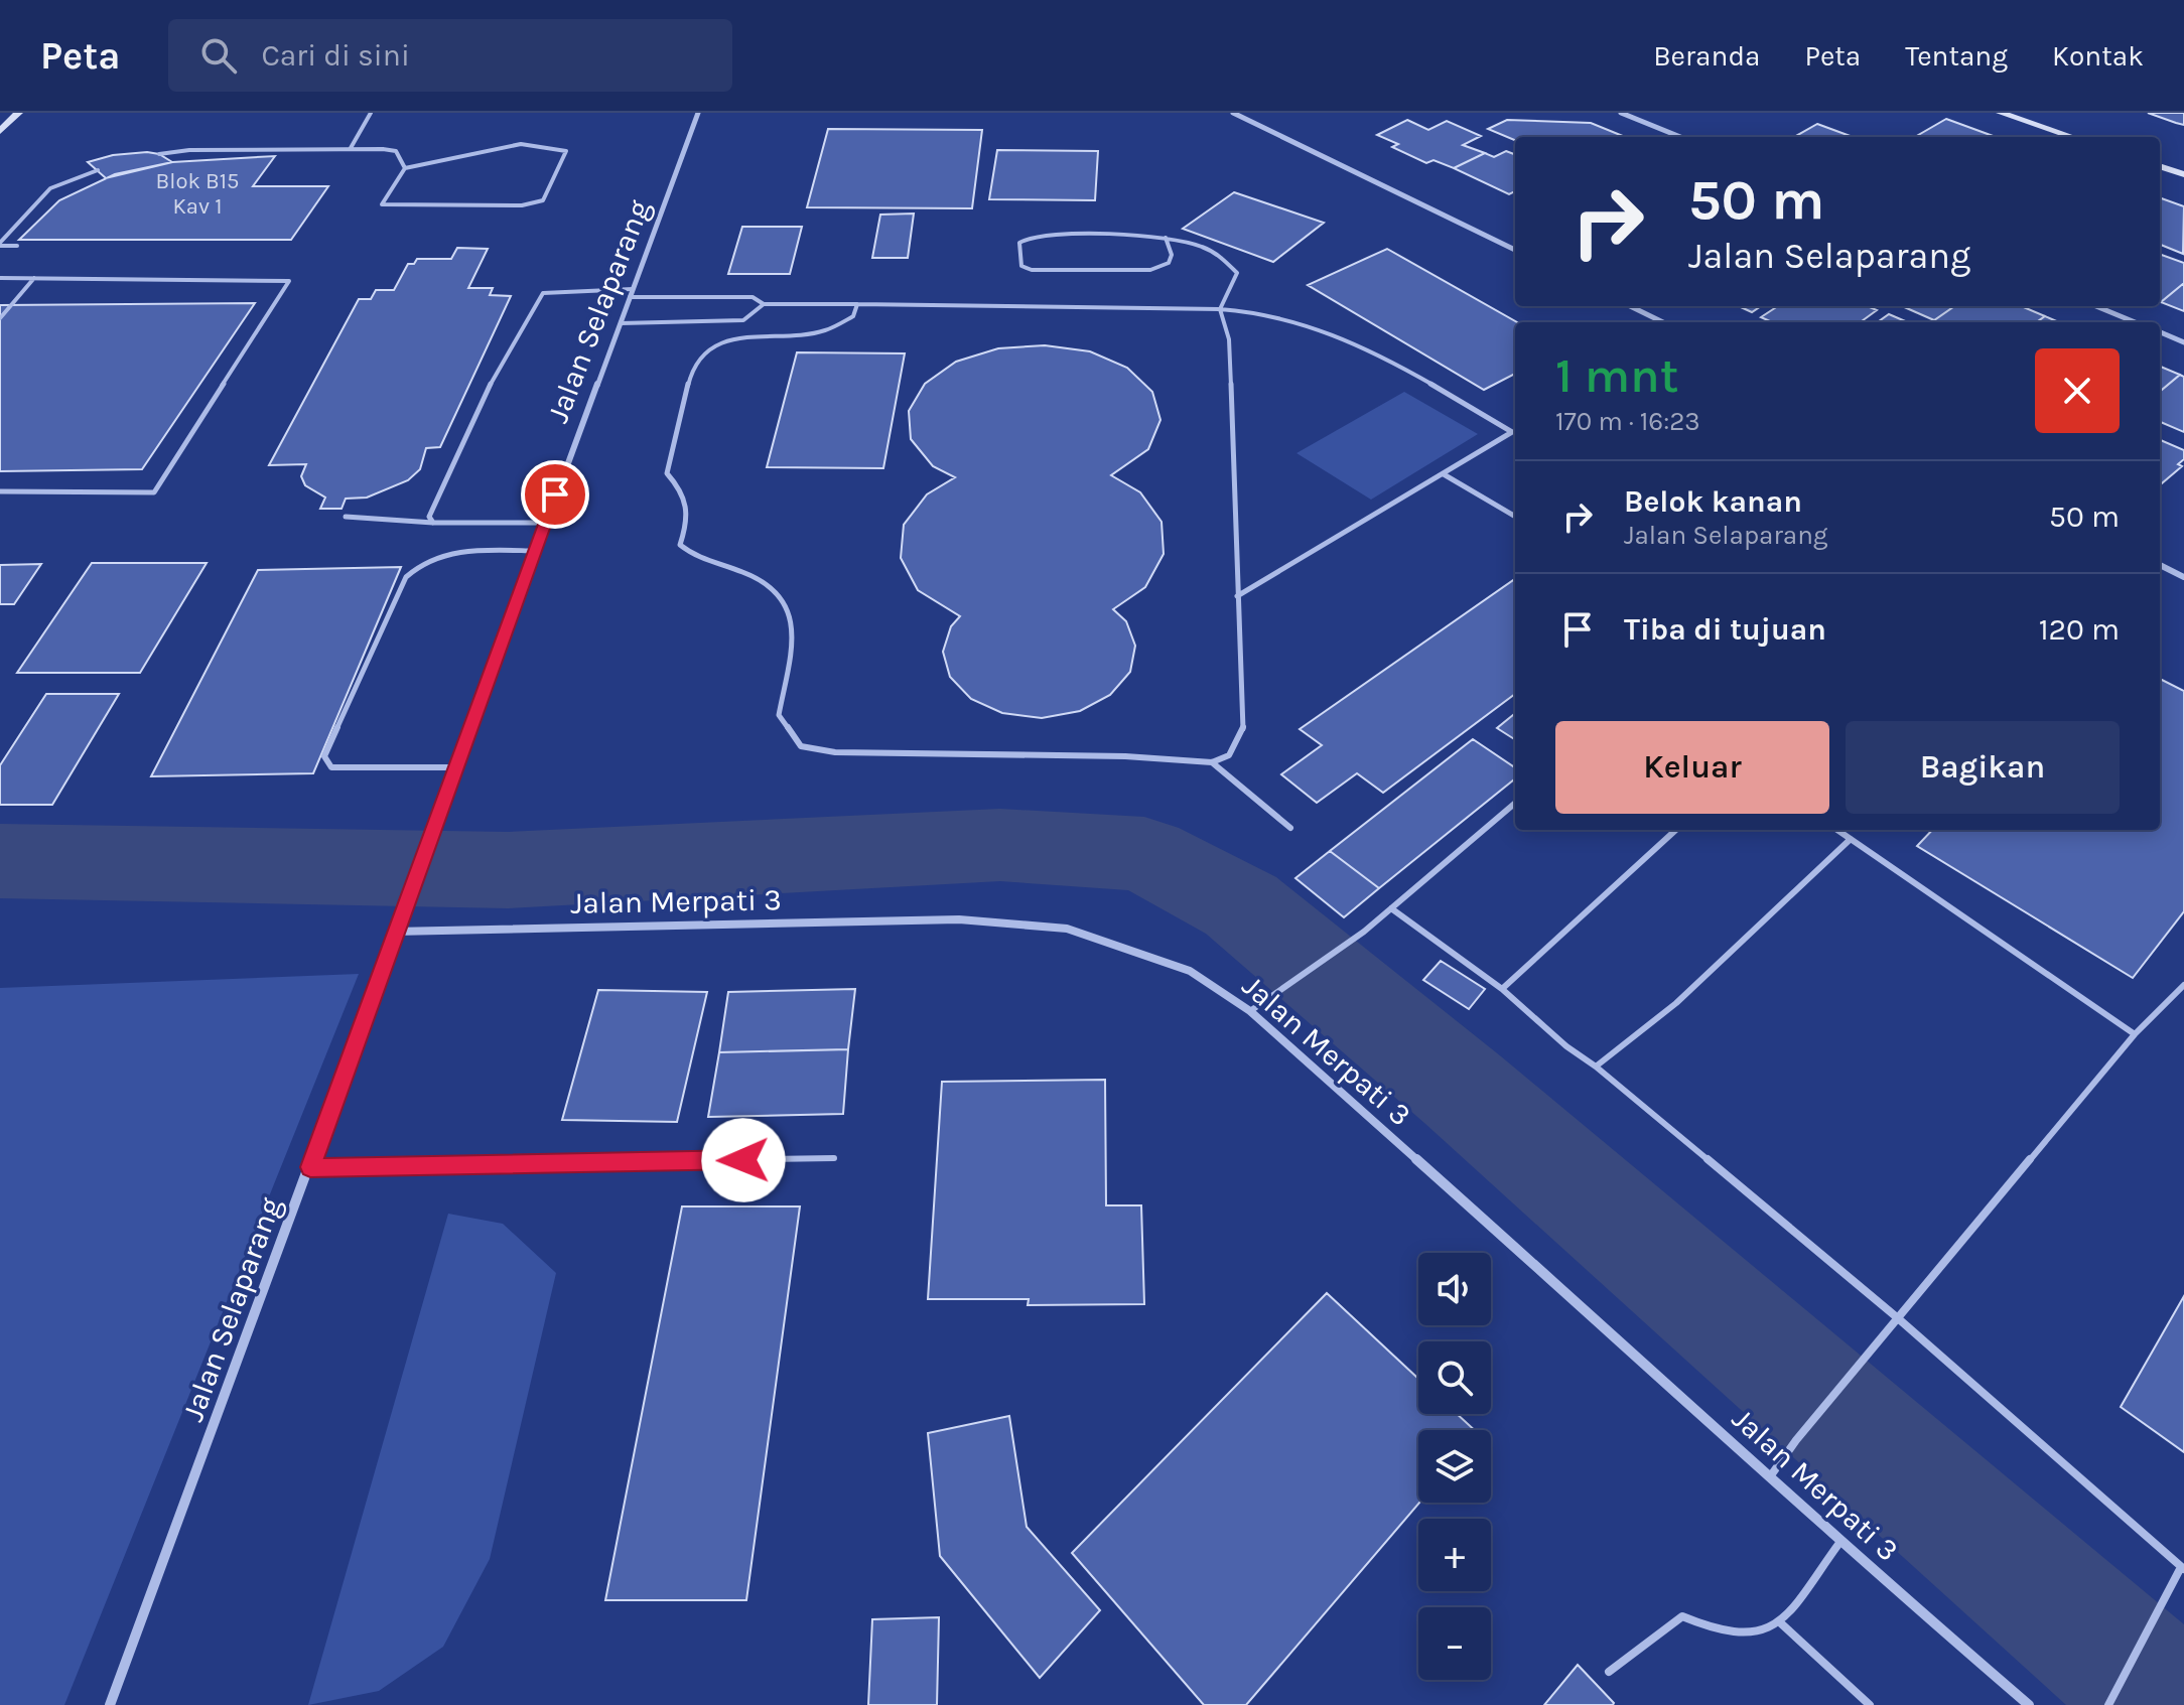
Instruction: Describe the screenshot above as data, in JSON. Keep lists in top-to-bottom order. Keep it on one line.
{"streets":{"street":["Jalan Selaparang","Jalan Merpati 3"]},"crossings":[["Jalan Selaparang","Jalan Merpati 3"]],"house_numbers":["Blok B15 Kav 1"],"page":{"header":"Peta","search":"Cari di sini","nav":["Beranda","Peta","Tentang","Kontak"],"turn":["50 m","Jalan Selaparang"],"heading":["1 mnt","170 m · 16:23"],"list":[{"name":"Belok kanan","note":"Jalan Selaparang","value":"50 m"},{"name":"Tiba di tujuan","value":"120 m"}],"buttons":["Keluar","Bagikan"],"map_buttons":["+","−"]}}
